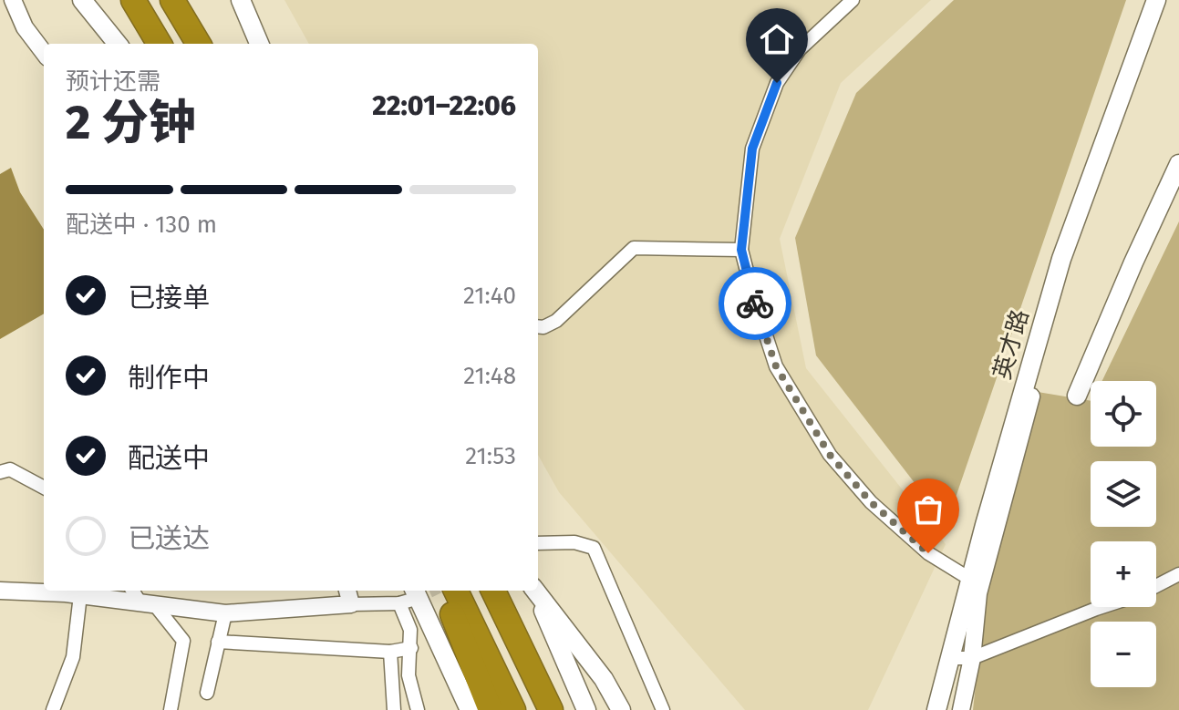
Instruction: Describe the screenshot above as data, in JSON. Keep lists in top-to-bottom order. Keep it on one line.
{"streets":{"main road":["英才路"]},"page":{"heading":["2 分钟","预计还需","22:01–22:06"],"bar":"配送中 · 130 m","list":[["已接单","21:40"],["制作中","21:48"],["配送中","21:53"],"已送达"],"map_buttons":["+","−"]}}
